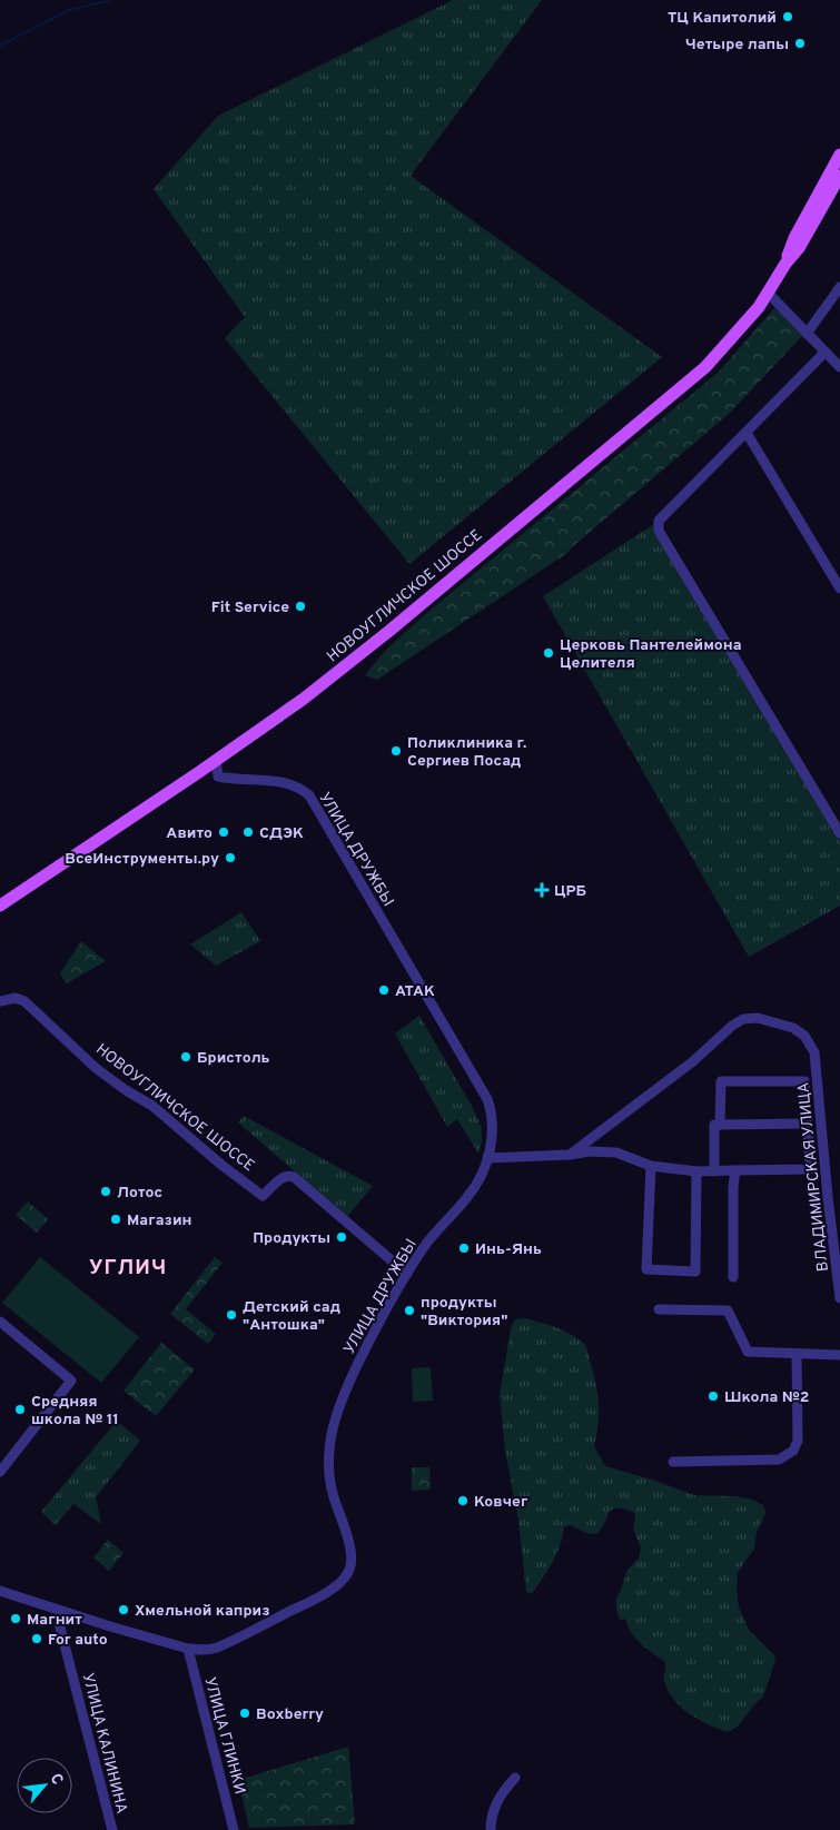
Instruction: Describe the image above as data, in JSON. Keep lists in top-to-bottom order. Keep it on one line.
{"streets":{"main road":["НОВОУГЛИЧСКОЕ ШОССЕ"],"street":["УЛИЦА ДРУЖБЫ","ВЛАДИМИРСКАЯ УЛИЦА","УЛИЦА ГЛИНКИ","УЛИЦА КАЛИНИНА"]},"crossings":[["НОВОУГЛИЧСКОЕ ШОССЕ","УЛИЦА ДРУЖБЫ"],["УЛИЦА ДРУЖБЫ","УЛИЦА ГЛИНКИ"],["УЛИЦА ДРУЖБЫ","УЛИЦА КАЛИНИНА"]],"districts":["УГЛИЧ"],"places":{"other":["ТЦ Капитолий","Четыре лапы","Fit Service","Церковь Пантелеймона Целителя","Поликлиника г. Сергиев Посад","Авито","СДЭК","ВсеИнструменты.ру","АТАК","Бристоль","Лотос","Магазин","Продукты","Инь-Янь","продукты \"Виктория\"","Детский сад \"Антошка\"","Школа №2","Средняя школа № 11","Ковчег","Хмельной каприз","Магнит","For auto","Boxberry"],"health":["ЦРБ"]},"north":"top right"}
